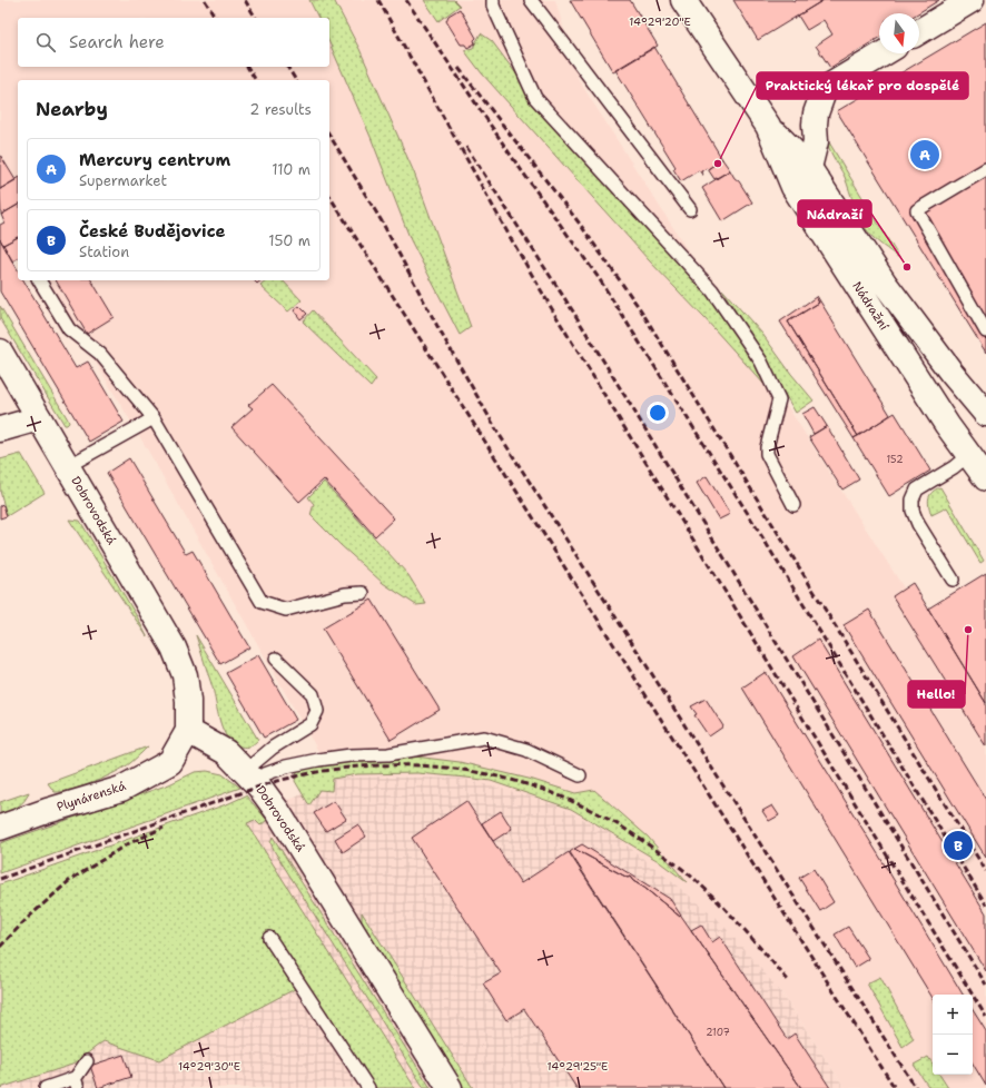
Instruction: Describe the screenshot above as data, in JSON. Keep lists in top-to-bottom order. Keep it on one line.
{"streets":{"main road":["Nádražní","Dobrovodská","Plynárenská"]},"crossings":[["Dobrovodská","Plynárenská"]],"places":["Praktický lékař pro dospělé","Nádraží","Hello!"],"house_numbers":["152","2107"],"north":"bottom","page":{"search":"Search here","heading":["Nearby","2 results"],"pins":["A","B"],"list":[{"mark":"A","name":"Mercury centrum","note":"Supermarket","value":"110 m"},{"mark":"B","name":"České Budějovice","note":"Station","value":"150 m"}],"map_buttons":["+","−"]},"coordinates":["14°29'20\"E","14°29'30\"E","14°29'25\"E"]}
